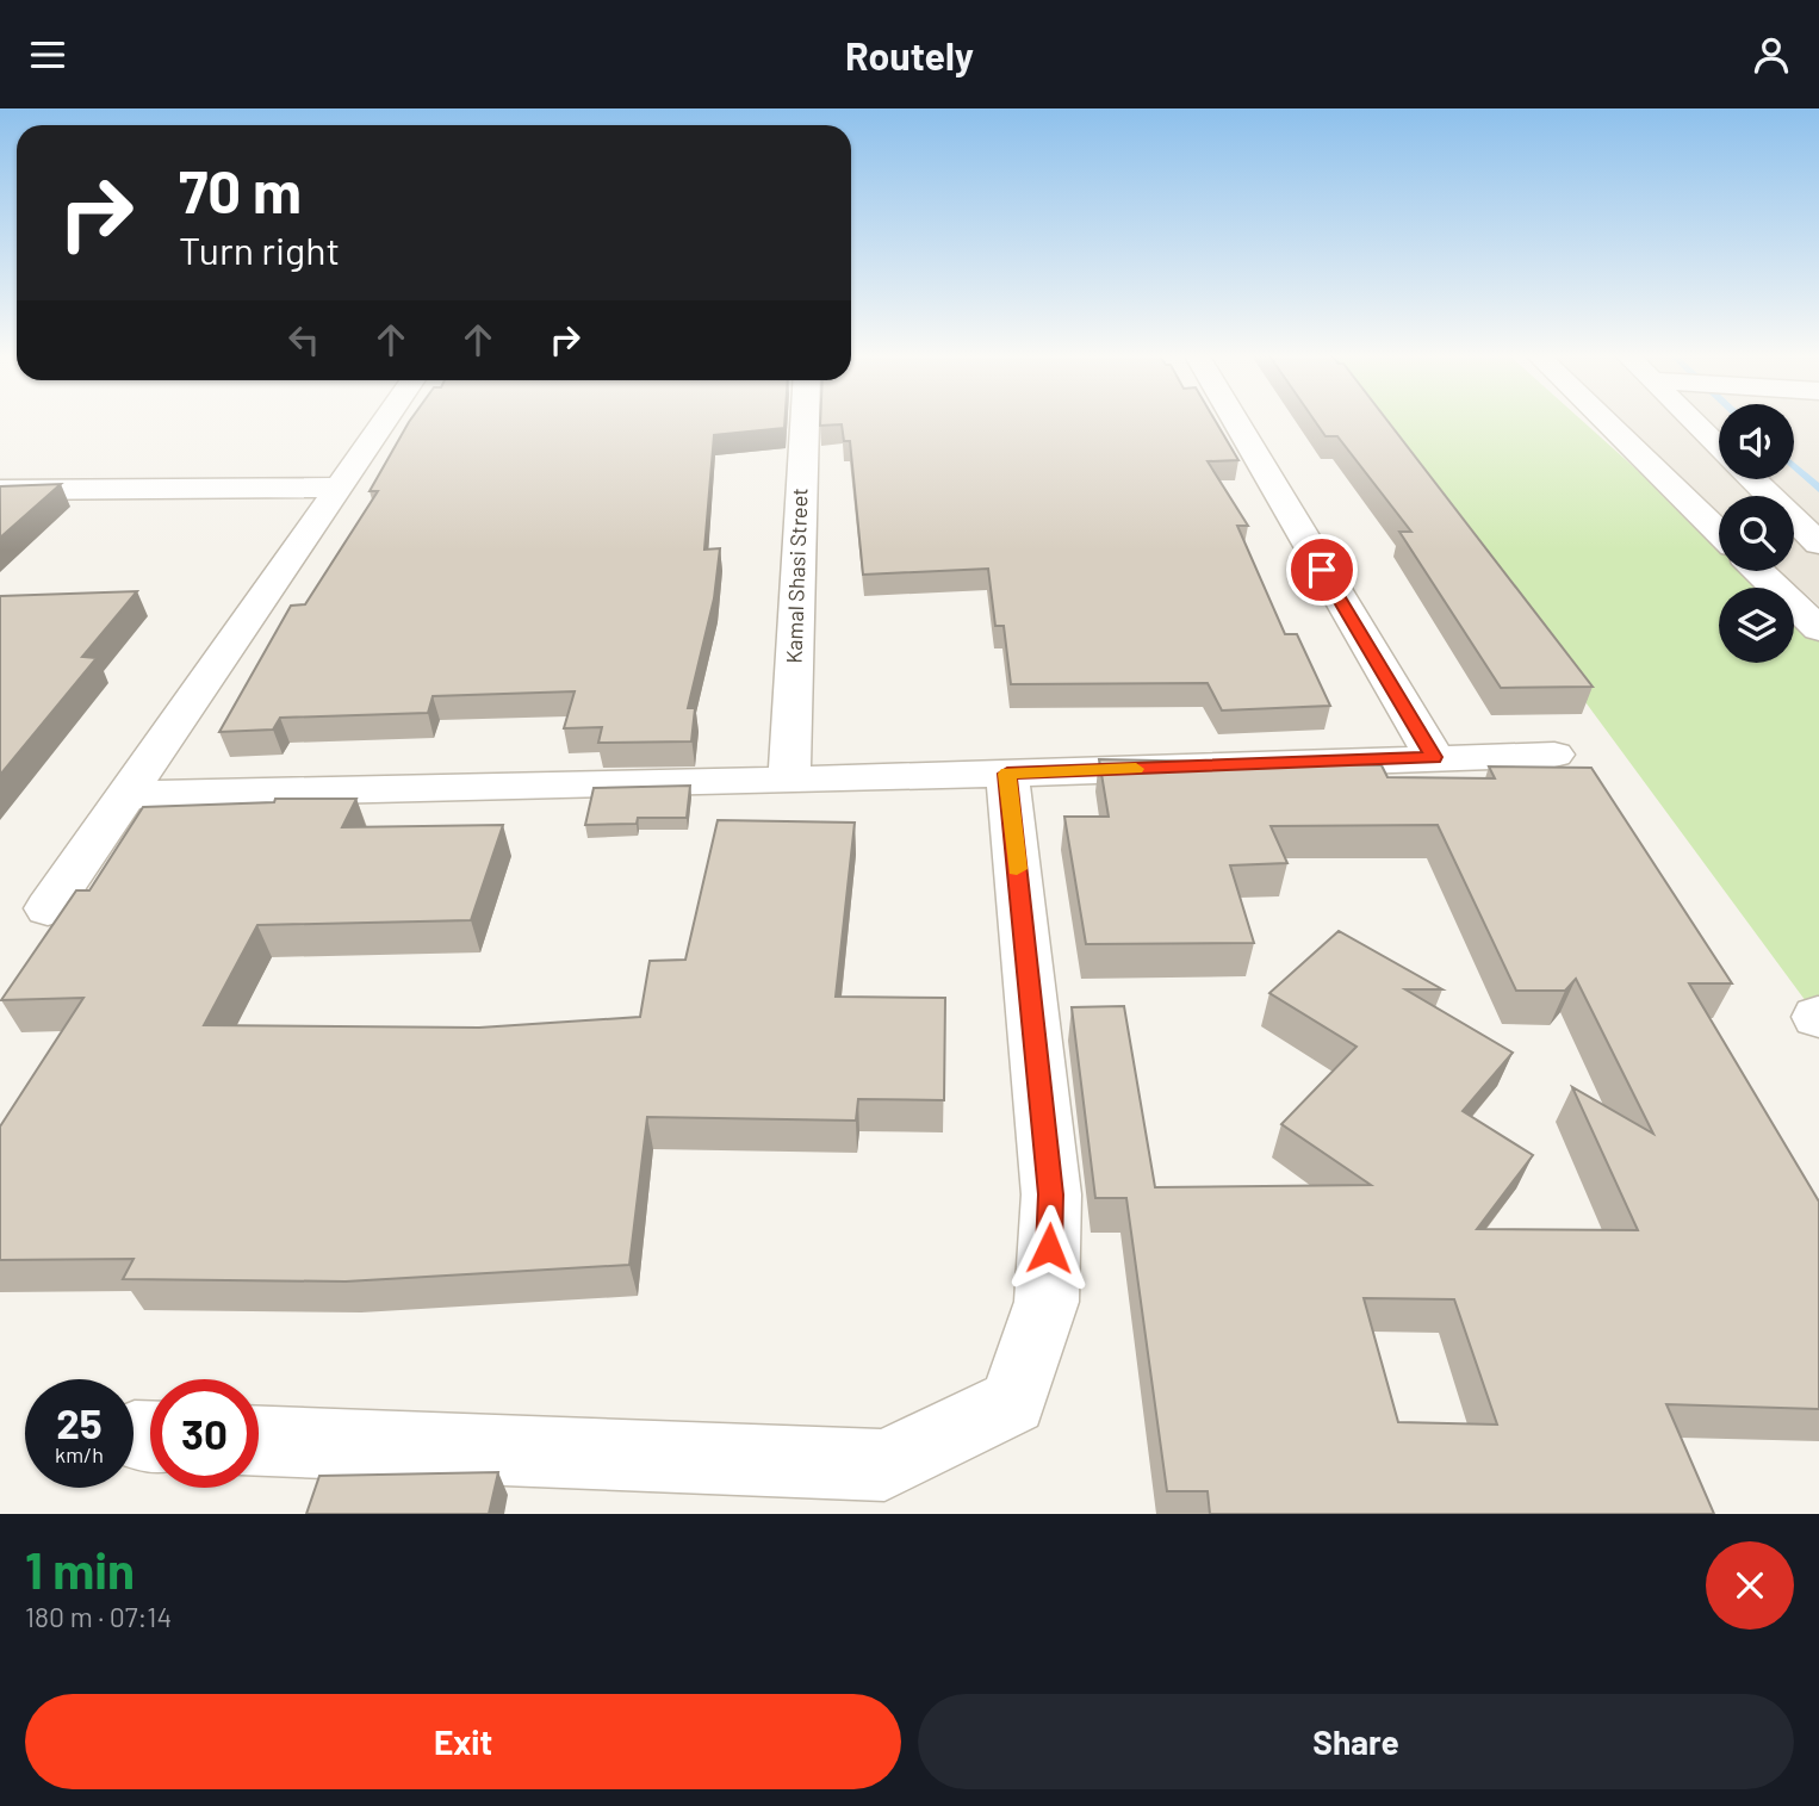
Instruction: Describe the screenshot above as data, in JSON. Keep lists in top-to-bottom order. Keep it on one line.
{"streets":{"street":["Kamal Shasi Street"]},"page":{"header":"Routely","turn":["70 m","Turn right"],"speed":"25 km/h","limit":"30","heading":["1 min","180 m · 07:14"],"buttons":["Exit","Share"]}}
